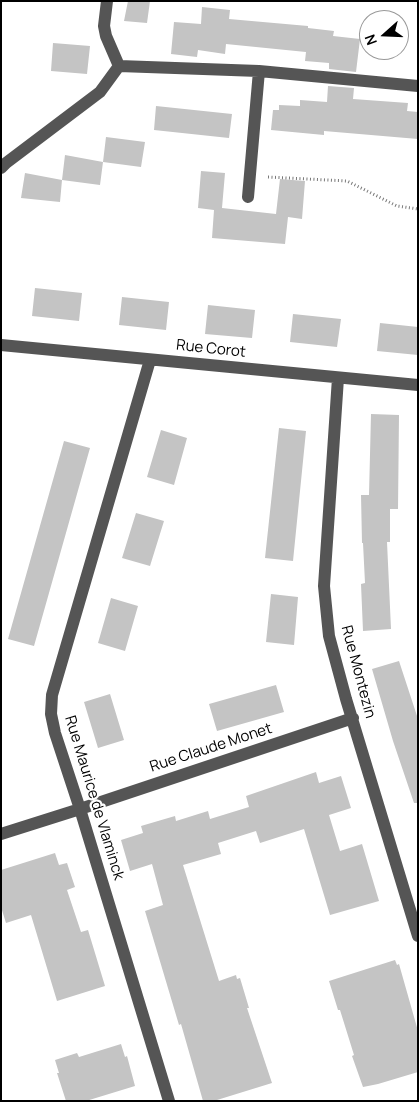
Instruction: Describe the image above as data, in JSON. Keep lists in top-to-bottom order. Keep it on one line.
{"streets":{"street":["Rue Corot","Rue Montezin","Rue Claude Monet","Rue Maurice de Vlaminck"]},"crossings":[["Rue Corot","Rue Montezin"],["Rue Corot","Rue Maurice de Vlaminck"],["Rue Montezin","Rue Claude Monet"],["Rue Claude Monet","Rue Maurice de Vlaminck"]],"north":"left"}
